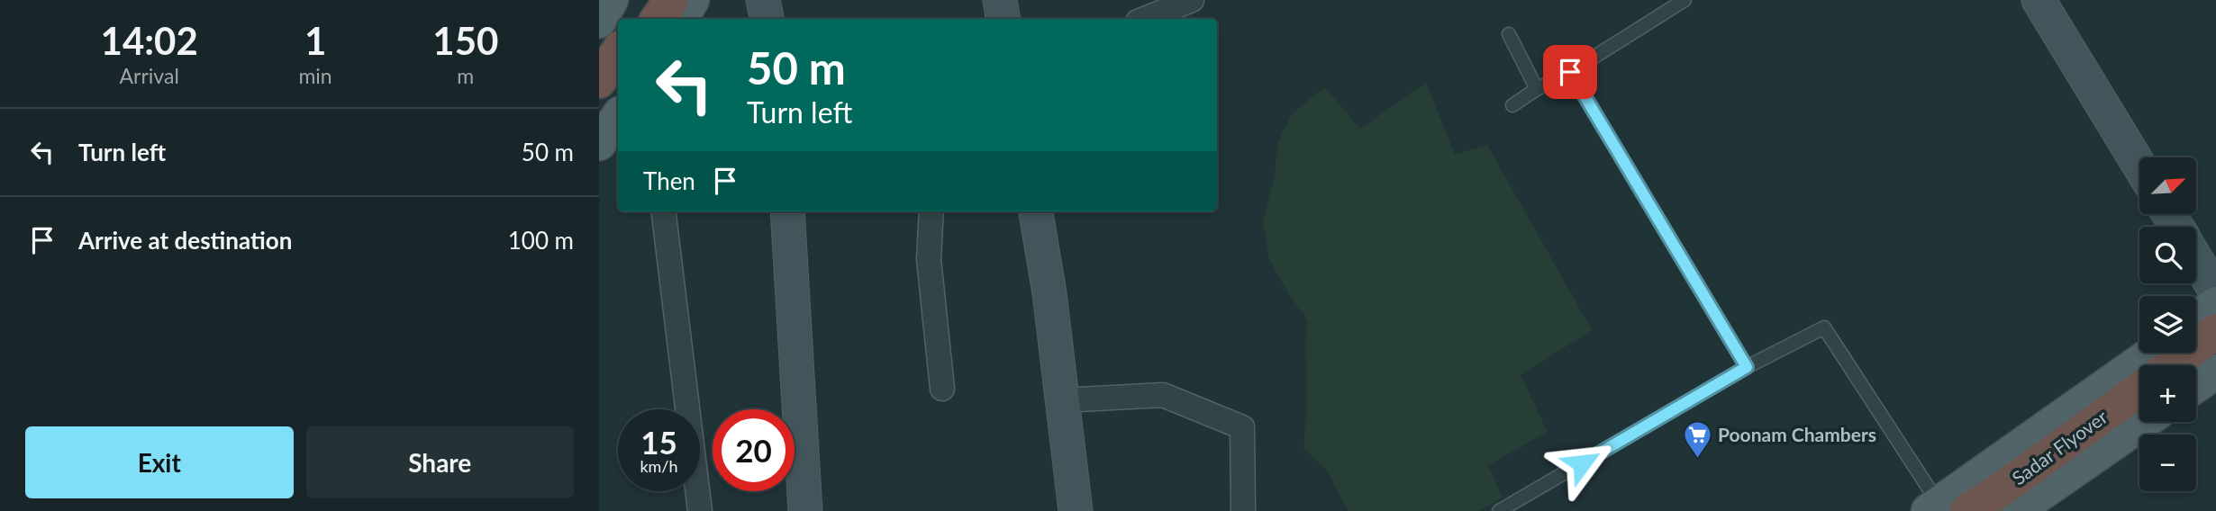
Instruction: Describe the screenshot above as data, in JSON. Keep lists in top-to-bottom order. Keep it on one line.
{"streets":{"highway":["Sadar Flyover"]},"places":{"supermarket":["Poonam Chambers"]},"north":"top right","page":{"eta":["14:02","Arrival","1","min","150","m"],"turn":["50 m","Turn left"],"list":[{"name":"Turn left","value":"50 m"},{"name":"Arrive at destination","value":"100 m"}],"then":"Then","map_buttons":["+","−"],"speed":"15 km/h","limit":"20","buttons":["Exit","Share"]}}
